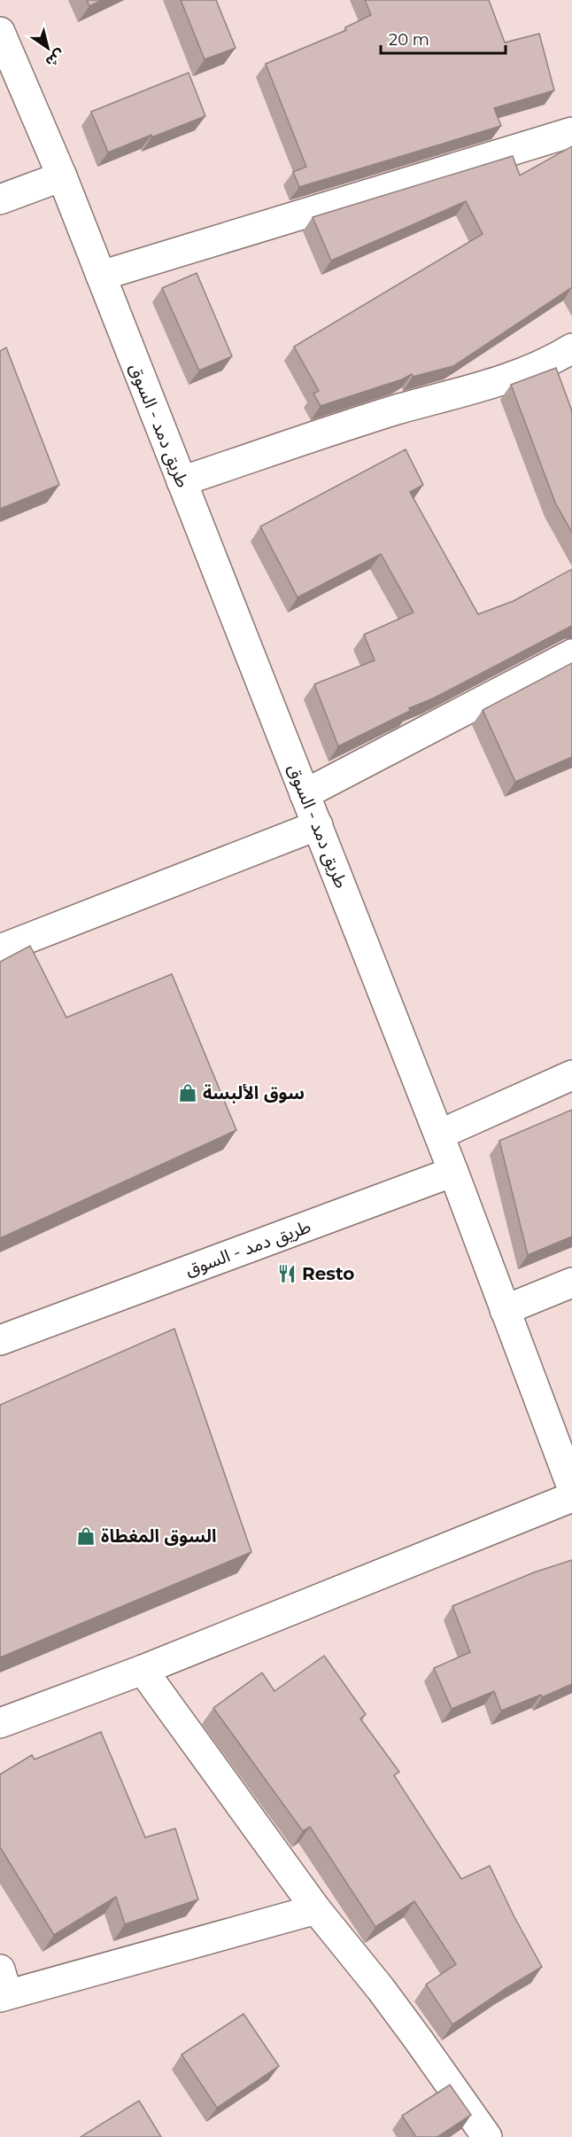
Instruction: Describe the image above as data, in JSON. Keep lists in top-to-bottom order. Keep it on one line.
{"streets":{"street":["طريق دمد - السوق"]},"places":{"shop":["سوق الألبسة","السوق المغطاة"],"restaurant":["Resto"]},"scale_bar":"20 m","north":"bottom right"}
